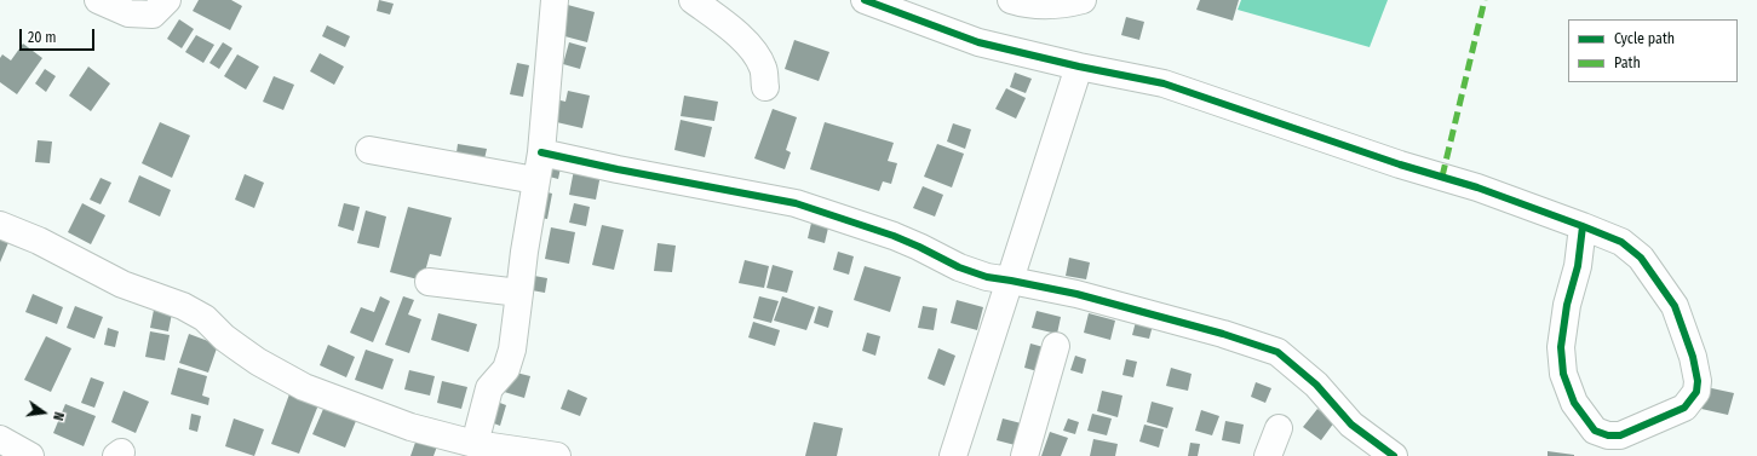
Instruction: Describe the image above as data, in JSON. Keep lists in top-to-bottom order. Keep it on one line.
{"legend":["Cycle path","Path"],"scale_bar":"20 m","north":"right"}
